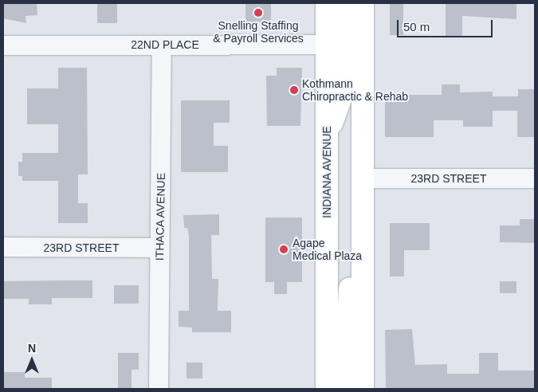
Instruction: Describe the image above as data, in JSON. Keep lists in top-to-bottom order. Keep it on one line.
{"streets":{"main road":["INDIANA AVENUE"],"street":["22ND PLACE","23RD STREET","ITHACA AVENUE"]},"crossings":[["22ND PLACE","INDIANA AVENUE"],["22ND PLACE","ITHACA AVENUE"],["23RD STREET","ITHACA AVENUE"]],"places":["Snelling Staffing & Payroll Services","Kothmann Chiropractic & Rehab","Agape Medical Plaza"],"scale_bar":"50 m","north":"top"}
